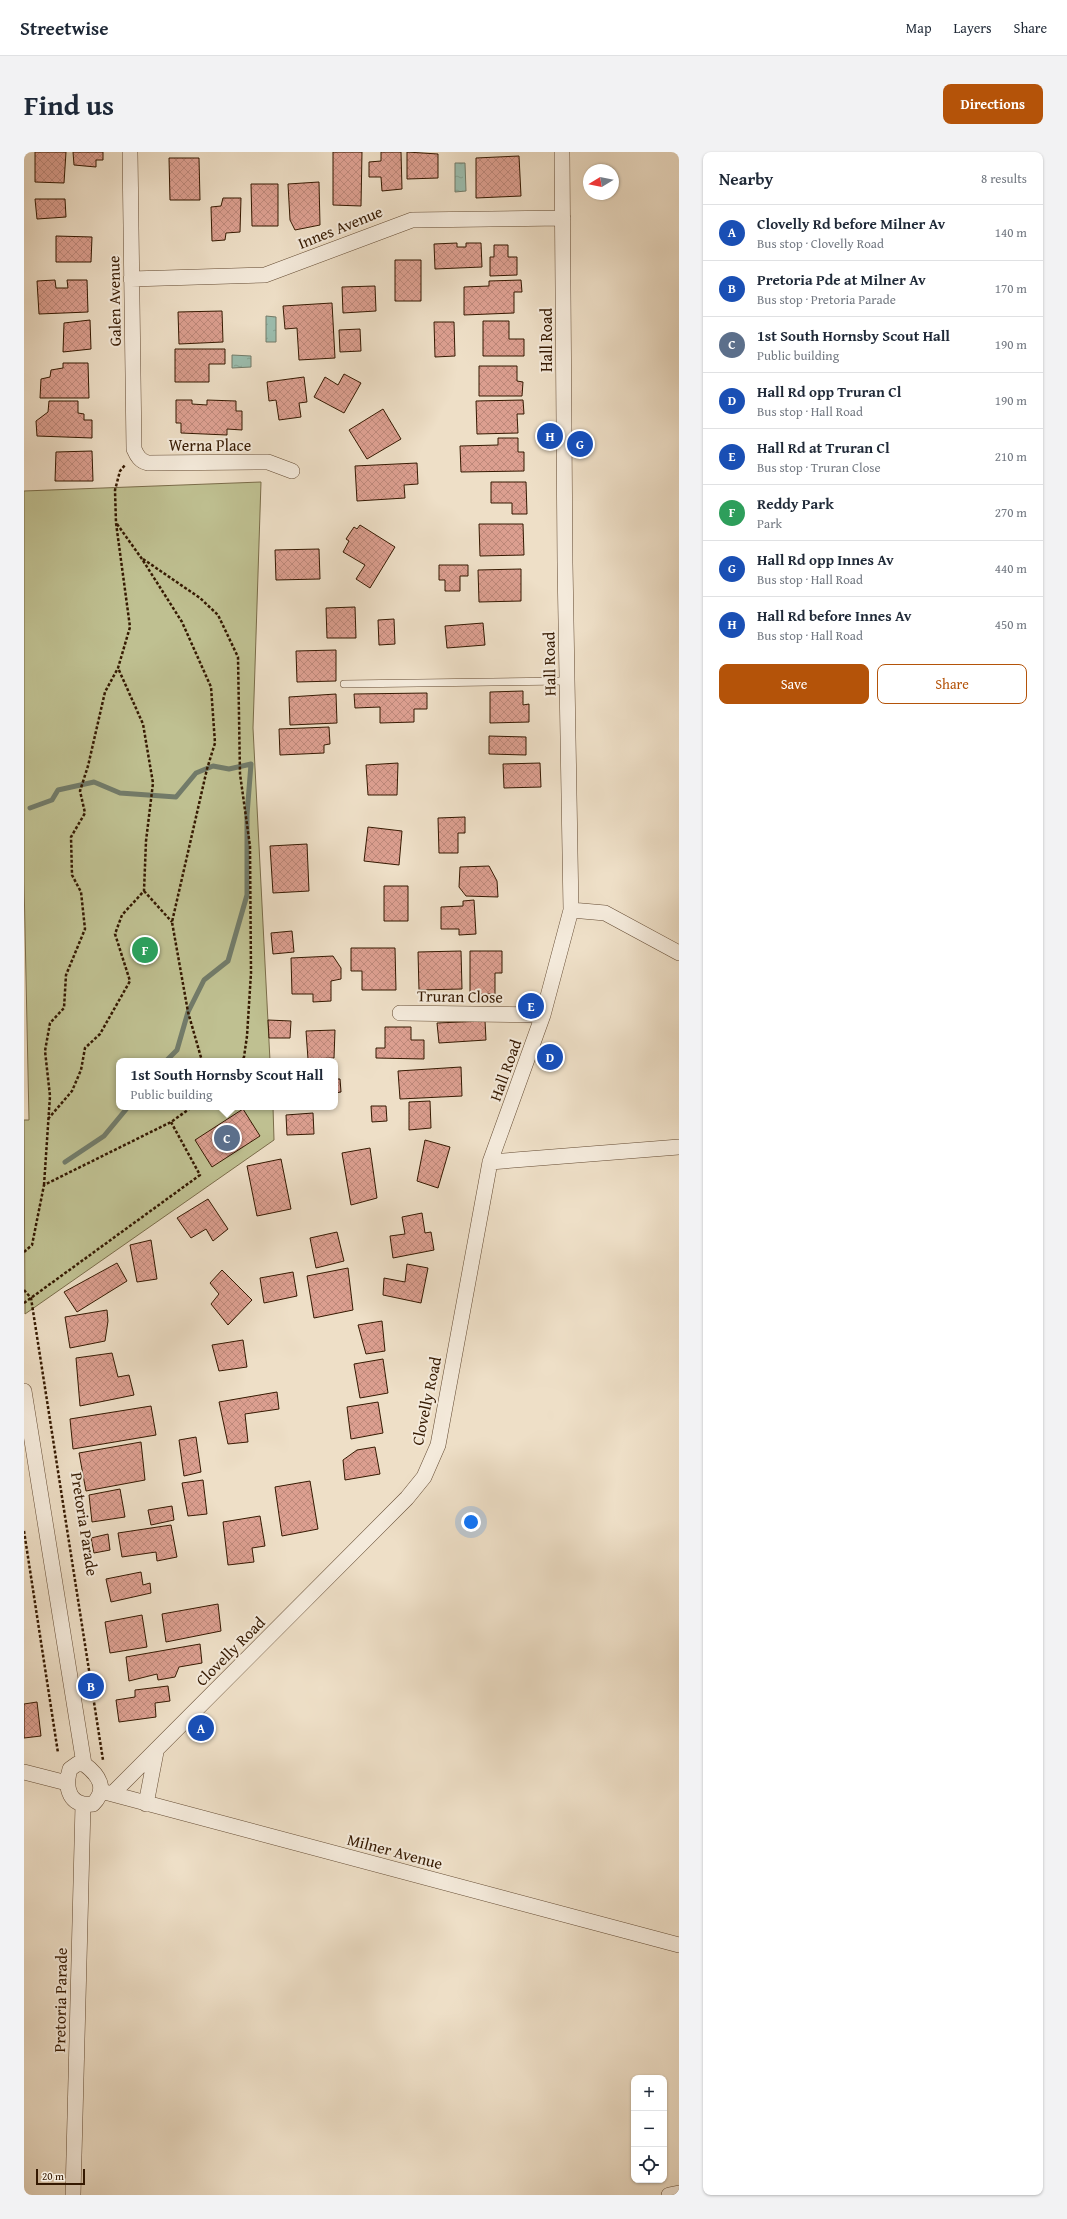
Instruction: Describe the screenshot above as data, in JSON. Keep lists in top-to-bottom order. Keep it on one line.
{"streets":{"street":["Innes Avenue","Galen Avenue","Hall Road","Werna Place","Truran Close","Clovelly Road","Pretoria Parade","Milner Avenue"]},"crossings":[["Innes Avenue","Galen Avenue"],["Innes Avenue","Hall Road"],["Galen Avenue","Werna Place"],["Hall Road","Truran Close"],["Hall Road","Clovelly Road"],["Clovelly Road","Pretoria Parade"],["Clovelly Road","Milner Avenue"],["Pretoria Parade","Milner Avenue"]],"scale_bar":"20 m","north":"left","page":{"header":"Streetwise","nav":["Map","Layers","Share"],"title":"Find us","buttons":["Directions",["Save","Share"]],"heading":["Nearby","8 results"],"list":[{"mark":"A","name":"Clovelly Rd before Milner Av","note":"Bus stop · Clovelly Road","value":"140 m"},{"mark":"B","name":"Pretoria Pde at Milner Av","note":"Bus stop · Pretoria Parade","value":"170 m"},{"mark":"C","name":"1st South Hornsby Scout Hall","note":"Public building","value":"190 m"},{"mark":"D","name":"Hall Rd opp Truran Cl","note":"Bus stop · Hall Road","value":"190 m"},{"mark":"E","name":"Hall Rd at Truran Cl","note":"Bus stop · Truran Close","value":"210 m"},{"mark":"F","name":"Reddy Park","note":"Park","value":"270 m"},{"mark":"G","name":"Hall Rd opp Innes Av","note":"Bus stop · Hall Road","value":"440 m"},{"mark":"H","name":"Hall Rd before Innes Av","note":"Bus stop · Hall Road","value":"450 m"}],"pins":["H","G","F","E","D","C","B","A"],"popup":["1st South Hornsby Scout Hall","Public building"],"map_buttons":["+","−"],"scale":"20 m"}}
